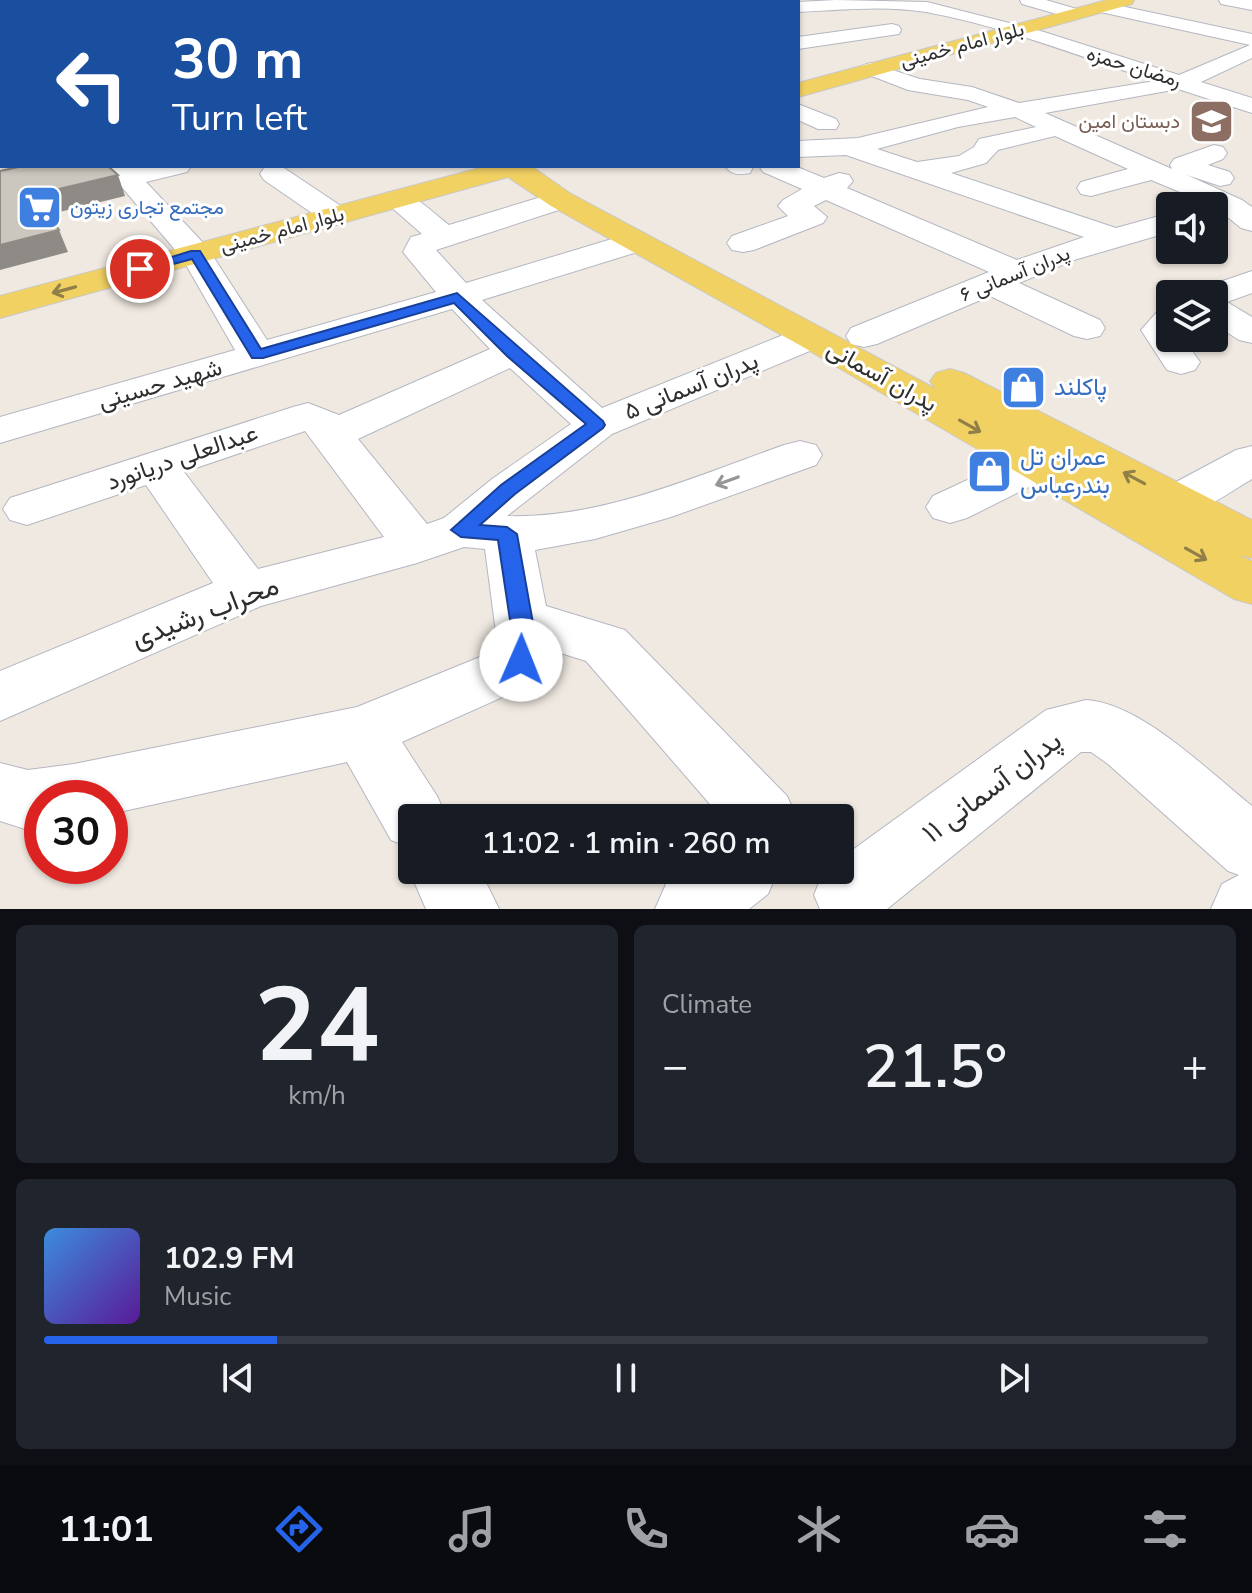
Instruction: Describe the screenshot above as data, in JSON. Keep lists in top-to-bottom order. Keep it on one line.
{"streets":{"main road":["بلوار امام خمینی","پدران آسمانی"],"street":["رمضان حمزه","پدران آسمانی ۶","شهید حسینی","پدران آسمانی ۵","عبدالعلی دریانورد","محراب رشیدی","پدران آسمانی ۱۱"]},"crossings":[["بلوار امام خمینی","رمضان حمزه"],["بلوار امام خمینی","پدران آسمانی"],["پدران آسمانی ۶","پدران آسمانی"],["پدران آسمانی","شهید حسینی"],["پدران آسمانی","پدران آسمانی ۵"],["پدران آسمانی ۵","عبدالعلی دریانورد"],["پدران آسمانی ۵","محراب رشیدی"],["عبدالعلی دریانورد","محراب رشیدی"]],"places":{"school or university":["دبستان امین"],"supermarket":["مجتمع تجاری زیتون"],"shop":["پاکلند","عمران تل بندرعباس"]},"page":{"turn":["30 m","Turn left"],"limit":"30","trip":"11:02 · 1 min · 260 m","tile":[["24","km/h"],"Climate"],"heat":["−","21.5°","+"],"song":["102.9 FM","Music"],"tabs":"11:01"}}
